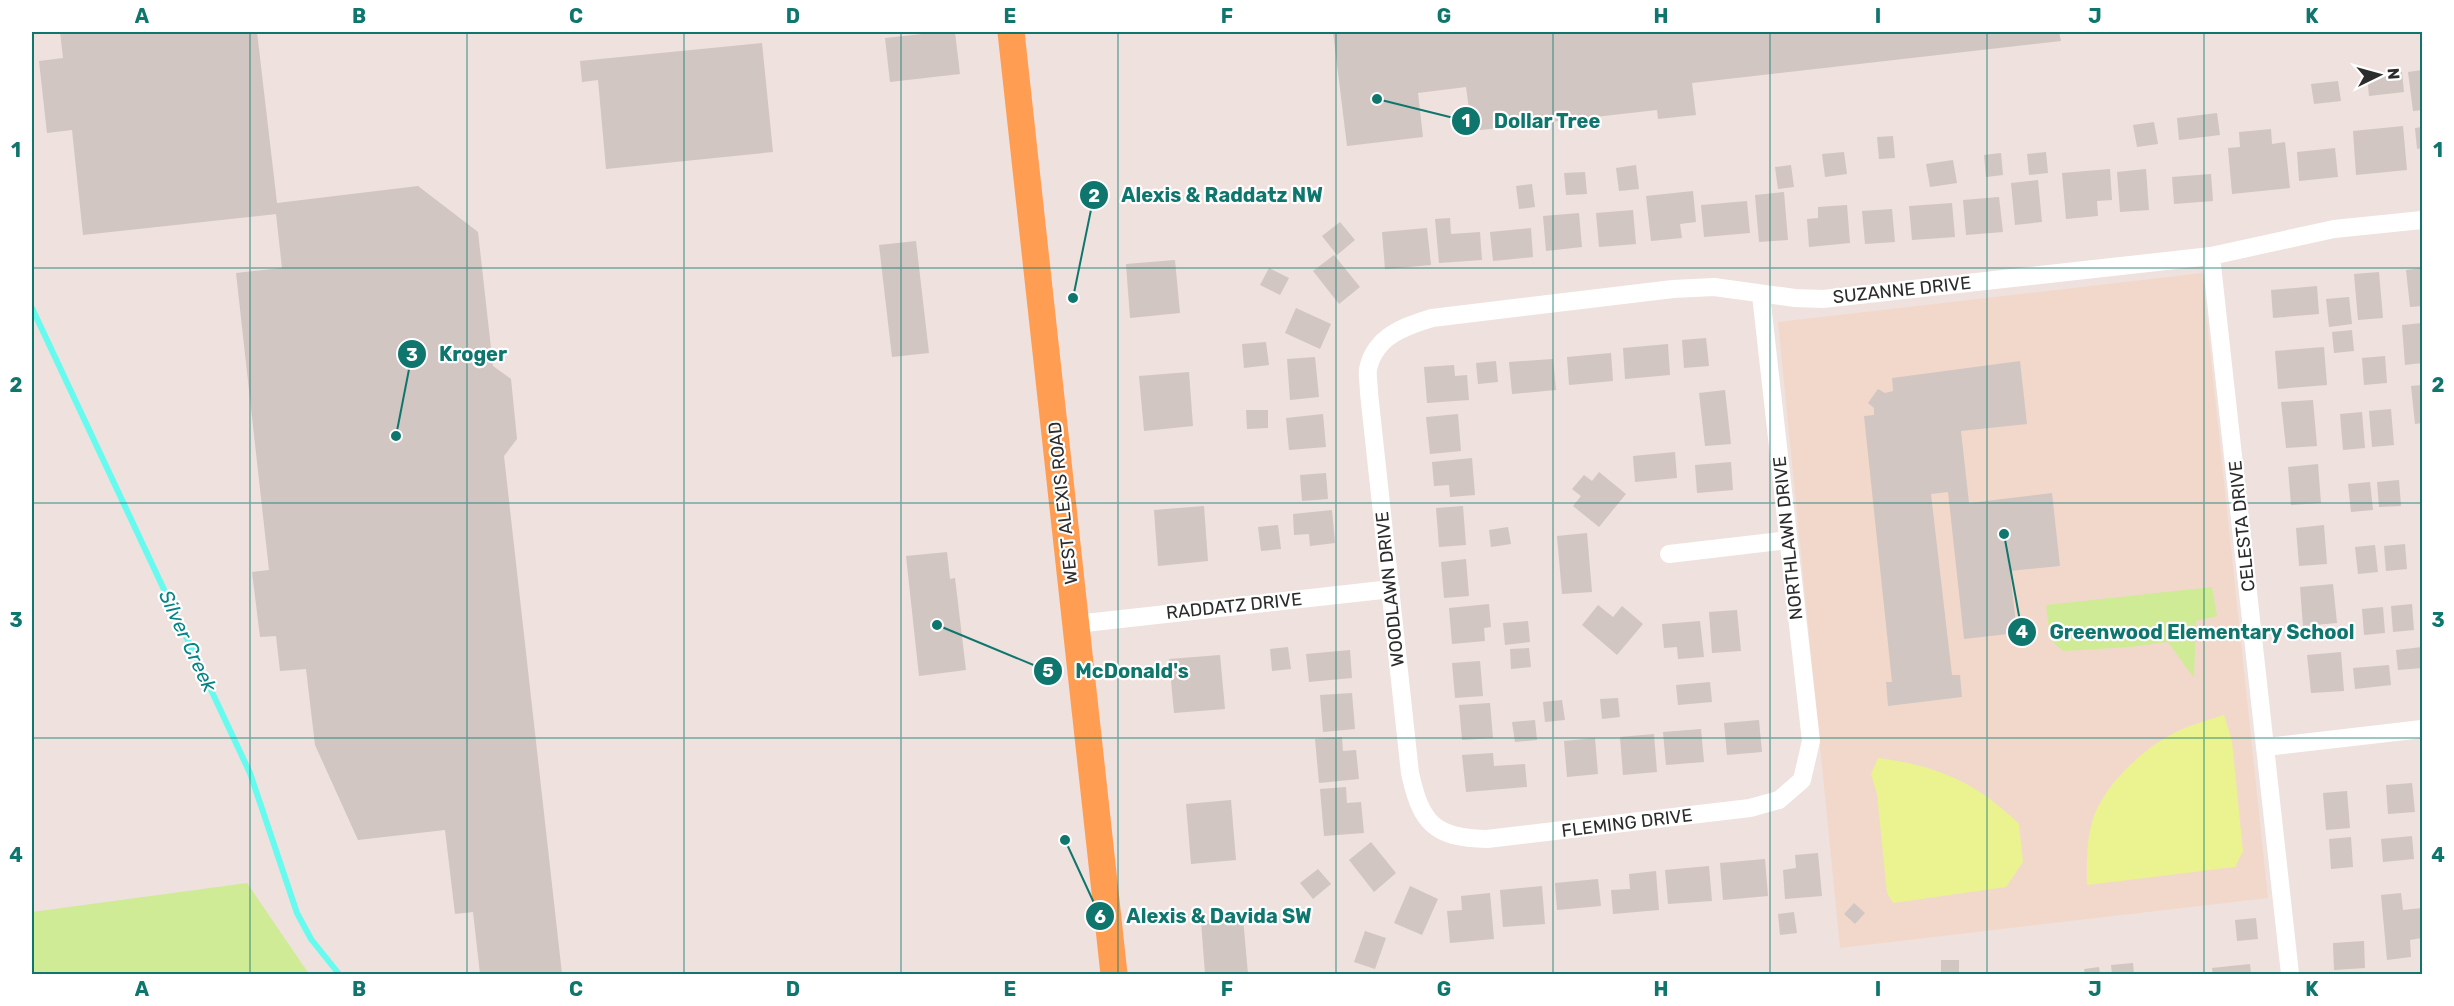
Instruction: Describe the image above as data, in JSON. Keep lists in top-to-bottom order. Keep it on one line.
{"streets":{"main road":["WEST ALEXIS ROAD"],"street":["SUZANNE DRIVE","CELESTA DRIVE","NORTHLAWN DRIVE","WOODLAWN DRIVE","RADDATZ DRIVE","FLEMING DRIVE"]},"crossings":[["SUZANNE DRIVE","CELESTA DRIVE"],["SUZANNE DRIVE","NORTHLAWN DRIVE"],["SUZANNE DRIVE","WOODLAWN DRIVE"],["WEST ALEXIS ROAD","RADDATZ DRIVE"],["NORTHLAWN DRIVE","FLEMING DRIVE"],["WOODLAWN DRIVE","RADDATZ DRIVE"],["WOODLAWN DRIVE","FLEMING DRIVE"]],"water":["Silver Creek"],"places":["Dollar Tree","Alexis & Raddatz NW","Kroger","Greenwood Elementary School","McDonald's","Alexis & Davida SW"],"north":"right","grid":{"columns":["A","B","C","D","E","F","G","H","I","J","K"],"rows":["1","2","3","4"]}}
